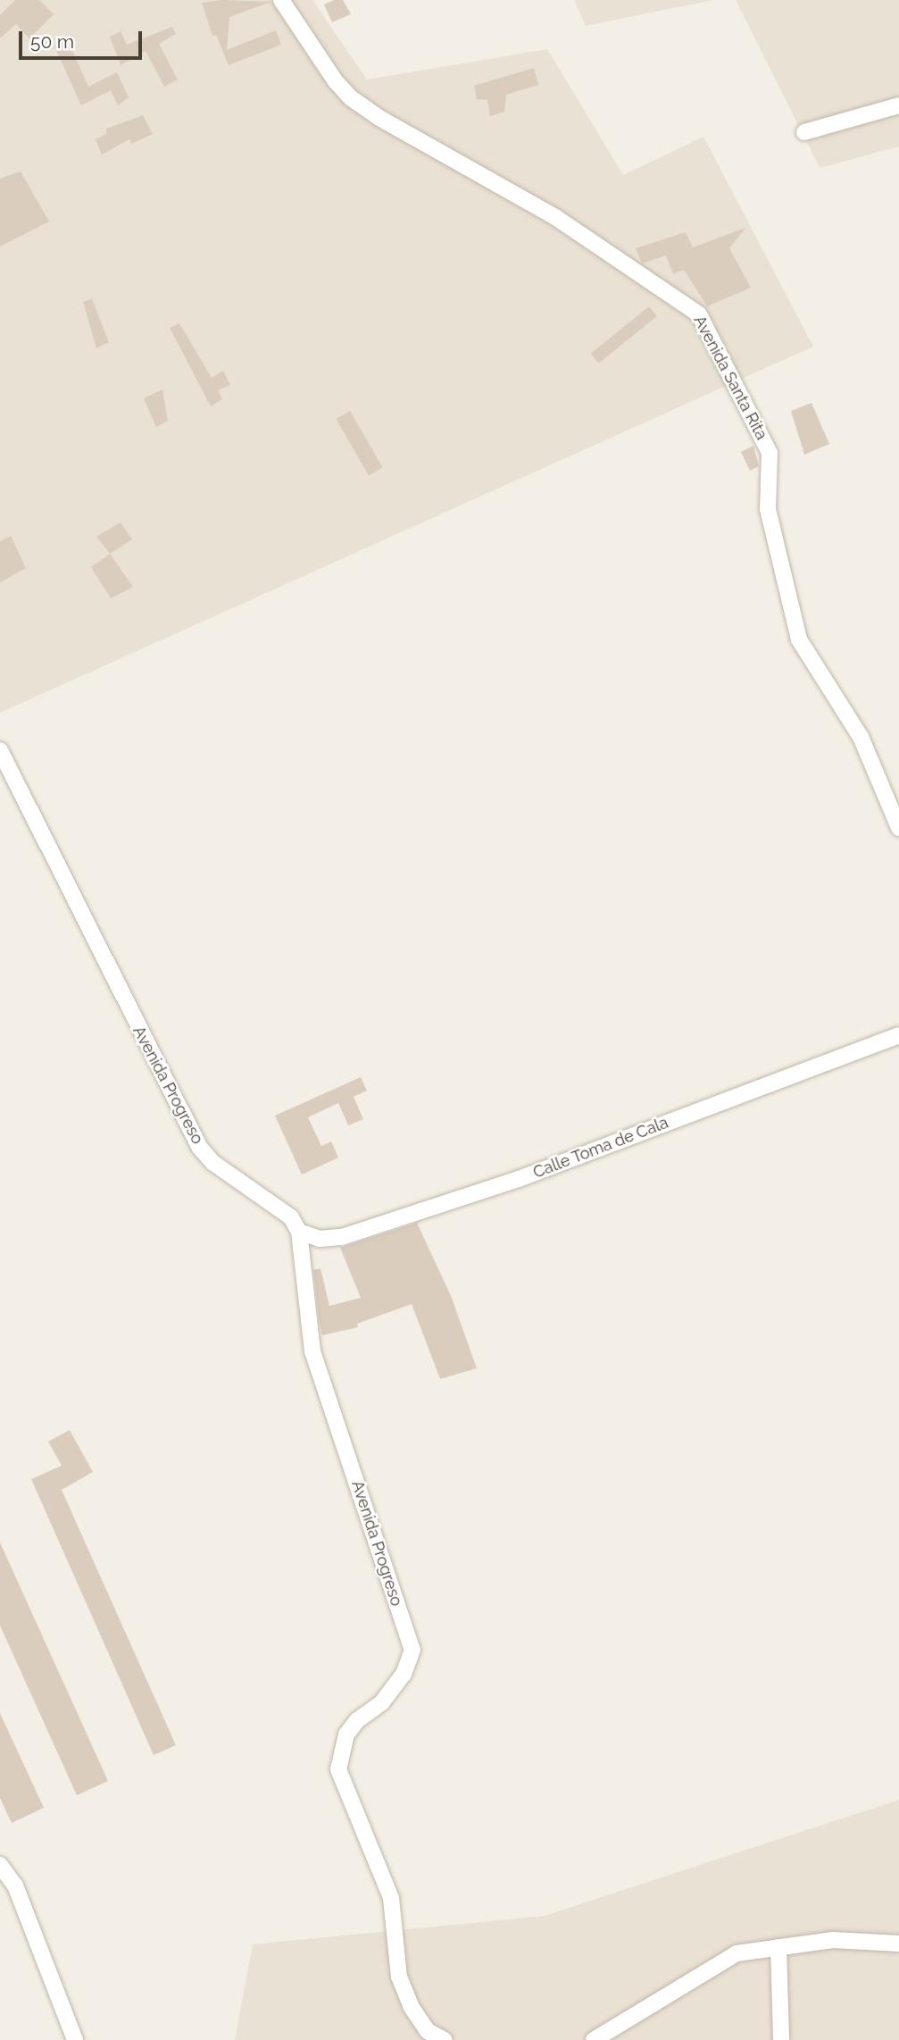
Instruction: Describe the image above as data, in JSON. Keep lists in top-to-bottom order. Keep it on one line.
{"streets":{"street":["Avenida Santa Rita","Avenida Progreso","Calle Toma de Cala"]},"crossings":[["Avenida Progreso","Calle Toma de Cala"]],"scale_bar":"50 m"}
